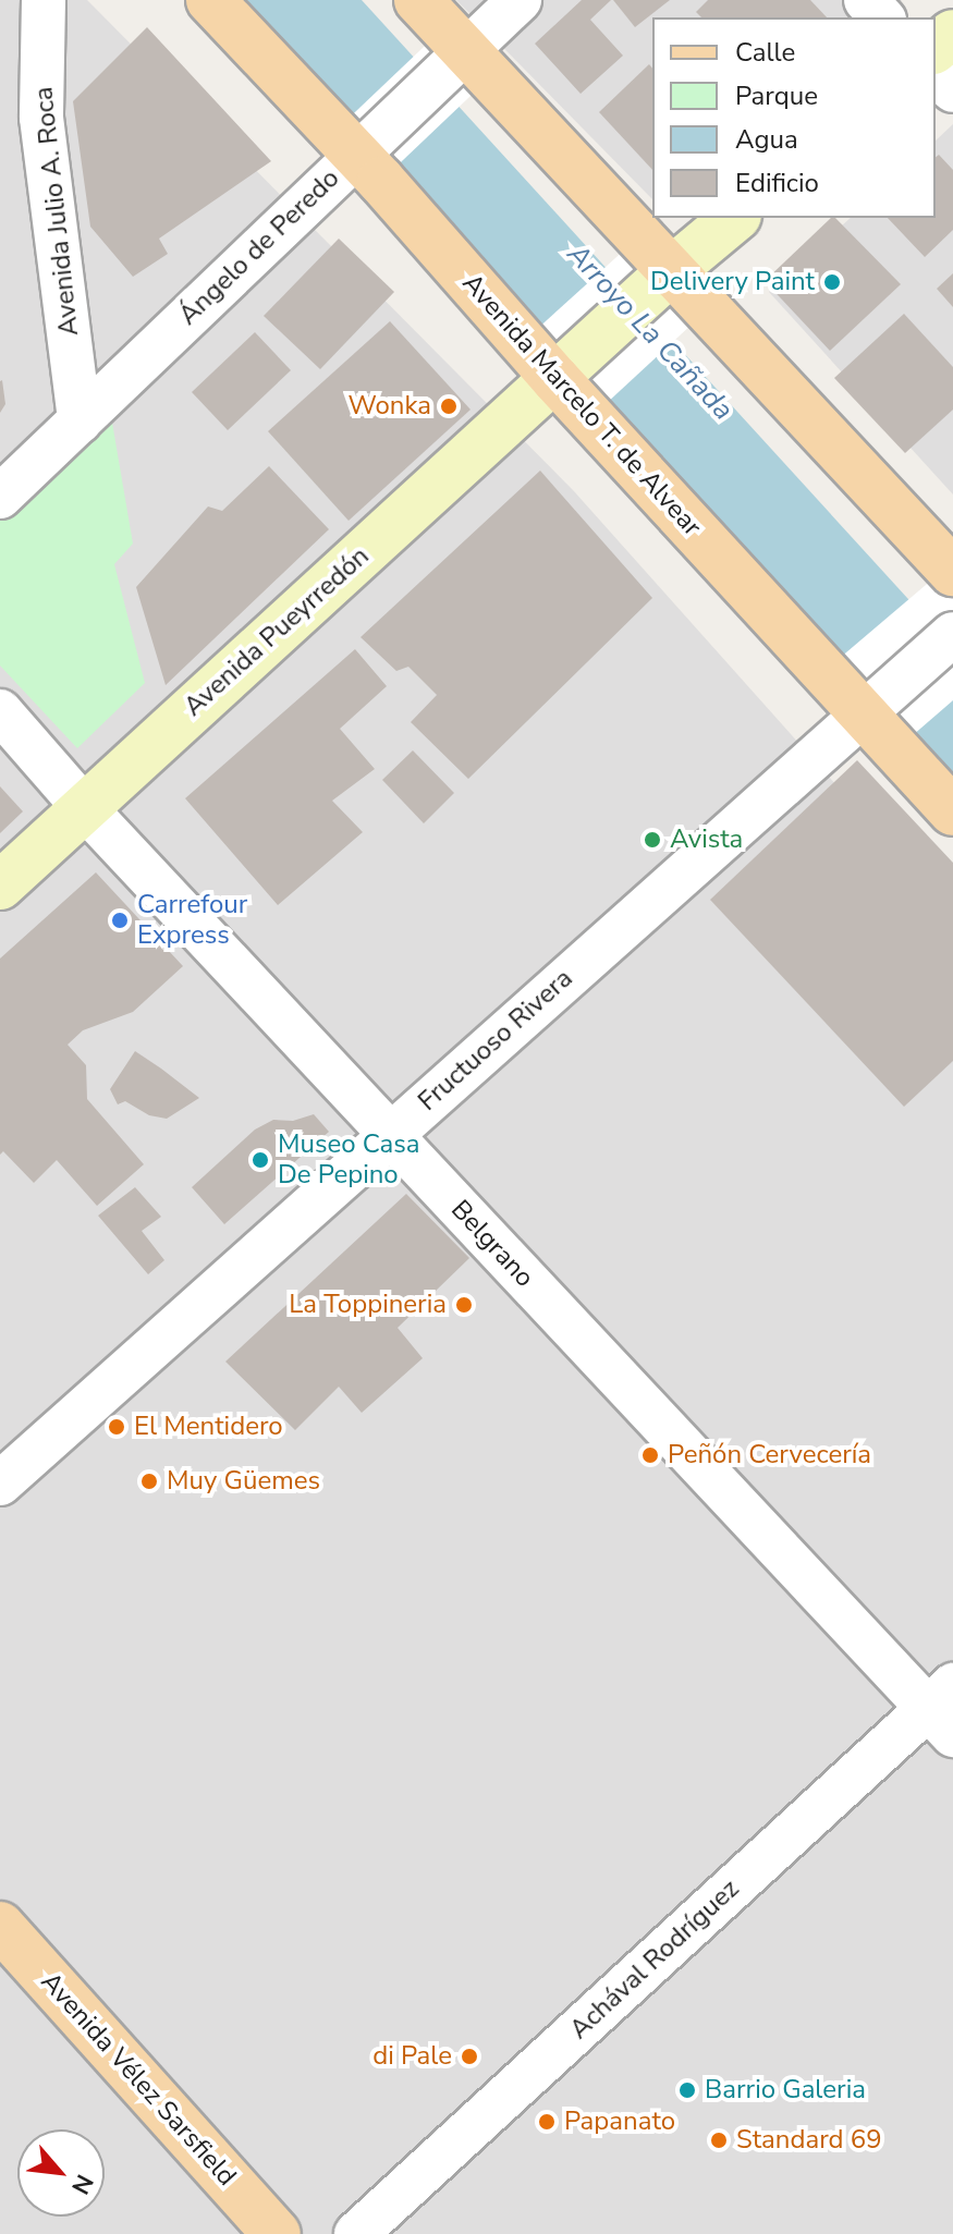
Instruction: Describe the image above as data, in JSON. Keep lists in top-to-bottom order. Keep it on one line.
{"streets":{"main road":["Avenida Marcelo T. de Alvear","Avenida Pueyrredón","Avenida Vélez Sarsfield"],"street":["Avenida Julio A. Roca","Ángelo de Peredo","Fructuoso Rivera","Belgrano","Achával Rodríguez"]},"crossings":[["Avenida Julio A. Roca","Ángelo de Peredo"],["Ángelo de Peredo","Avenida Marcelo T. de Alvear"],["Avenida Marcelo T. de Alvear","Avenida Pueyrredón"],["Avenida Marcelo T. de Alvear","Fructuoso Rivera"],["Avenida Pueyrredón","Belgrano"],["Fructuoso Rivera","Belgrano"],["Belgrano","Achával Rodríguez"]],"water":["Arroyo La Cañada"],"places":["Delivery Paint","Wonka","Avista","Carrefour Express","Museo Casa De Pepino","La Toppineria","El Mentidero","Peñón Cervecería","Muy Güemes","di Pale","Barrio Galeria","Papanato","Standard 69"],"legend":["Calle","Parque","Agua","Edificio"],"north":"bottom right"}
